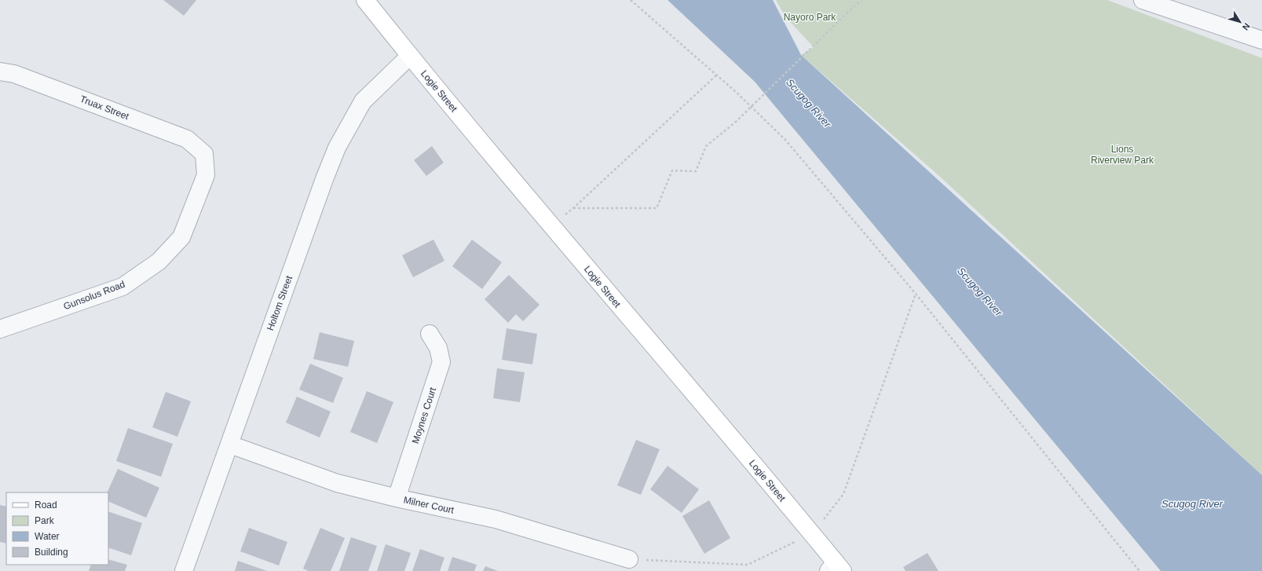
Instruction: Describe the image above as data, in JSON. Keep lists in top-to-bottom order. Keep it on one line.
{"streets":{"street":["Logie Street","Truax Street","Gunsolus Road","Holtom Street","Moynes Court","Milner Court"]},"crossings":[["Logie Street","Holtom Street"],["Truax Street","Gunsolus Road"],["Holtom Street","Milner Court"],["Moynes Court","Milner Court"]],"water":["Scugog River"],"parks":["Nayoro Park","Lions Riverview Park"],"legend":["Road","Park","Water","Building"],"north":"bottom right"}
